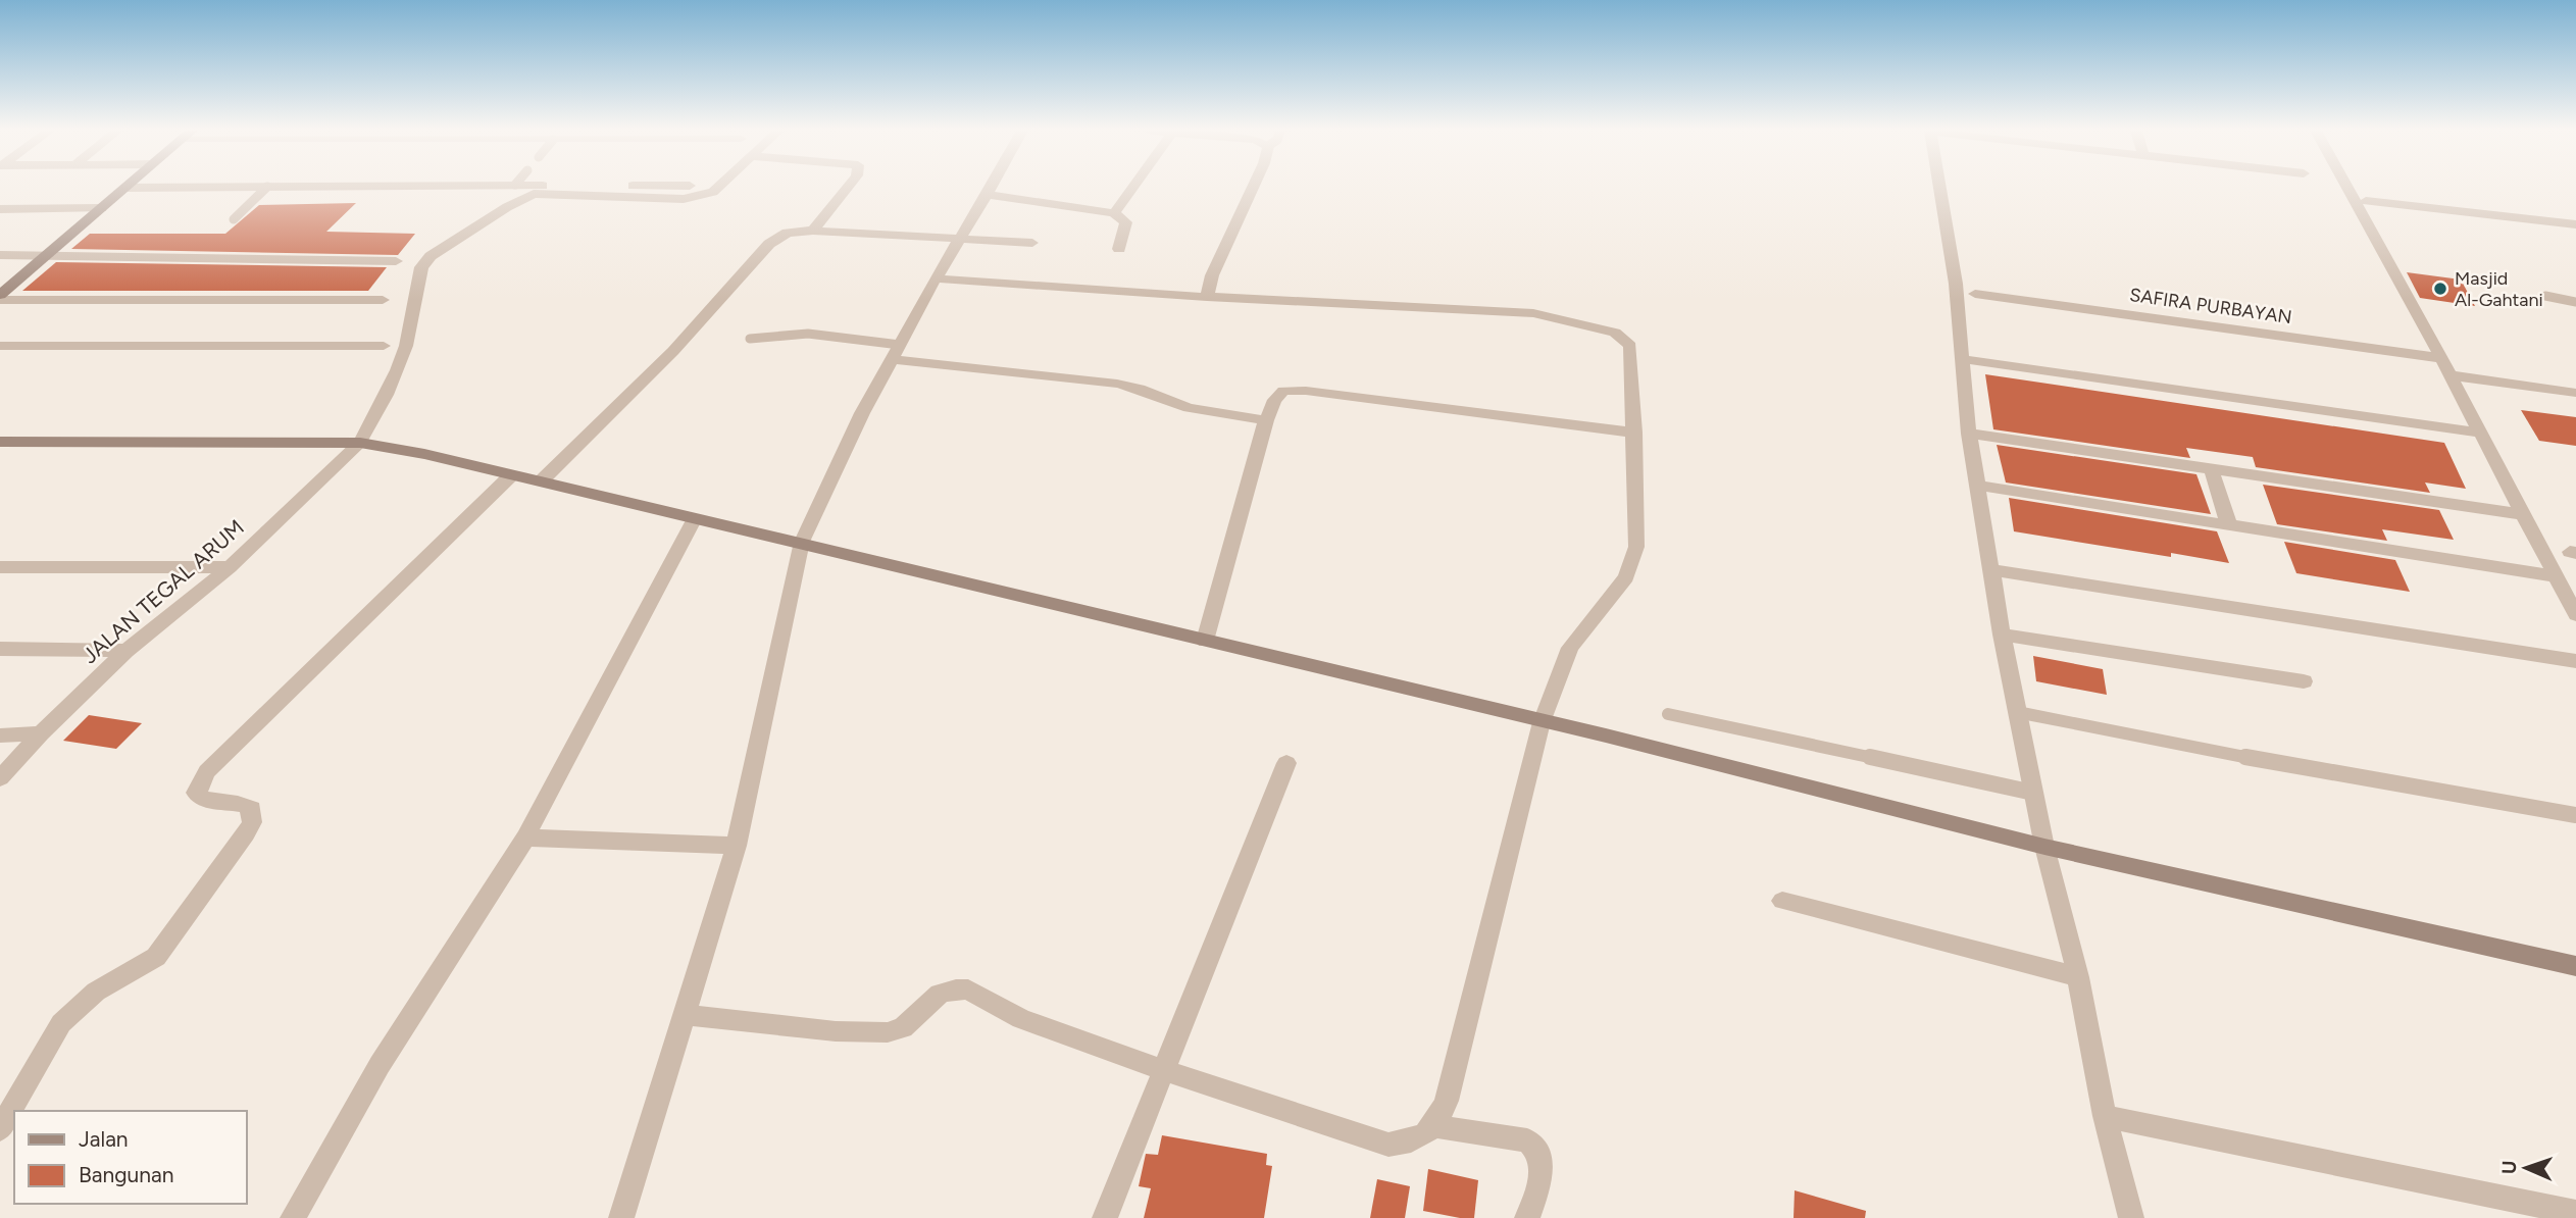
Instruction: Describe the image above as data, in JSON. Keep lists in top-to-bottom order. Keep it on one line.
{"streets":{"street":["SAFIRA PURBAYAN","JALAN TEGAL ARUM"]},"places":["Masjid Al-Gahtani"],"legend":["Jalan","Bangunan"],"north":"left"}
